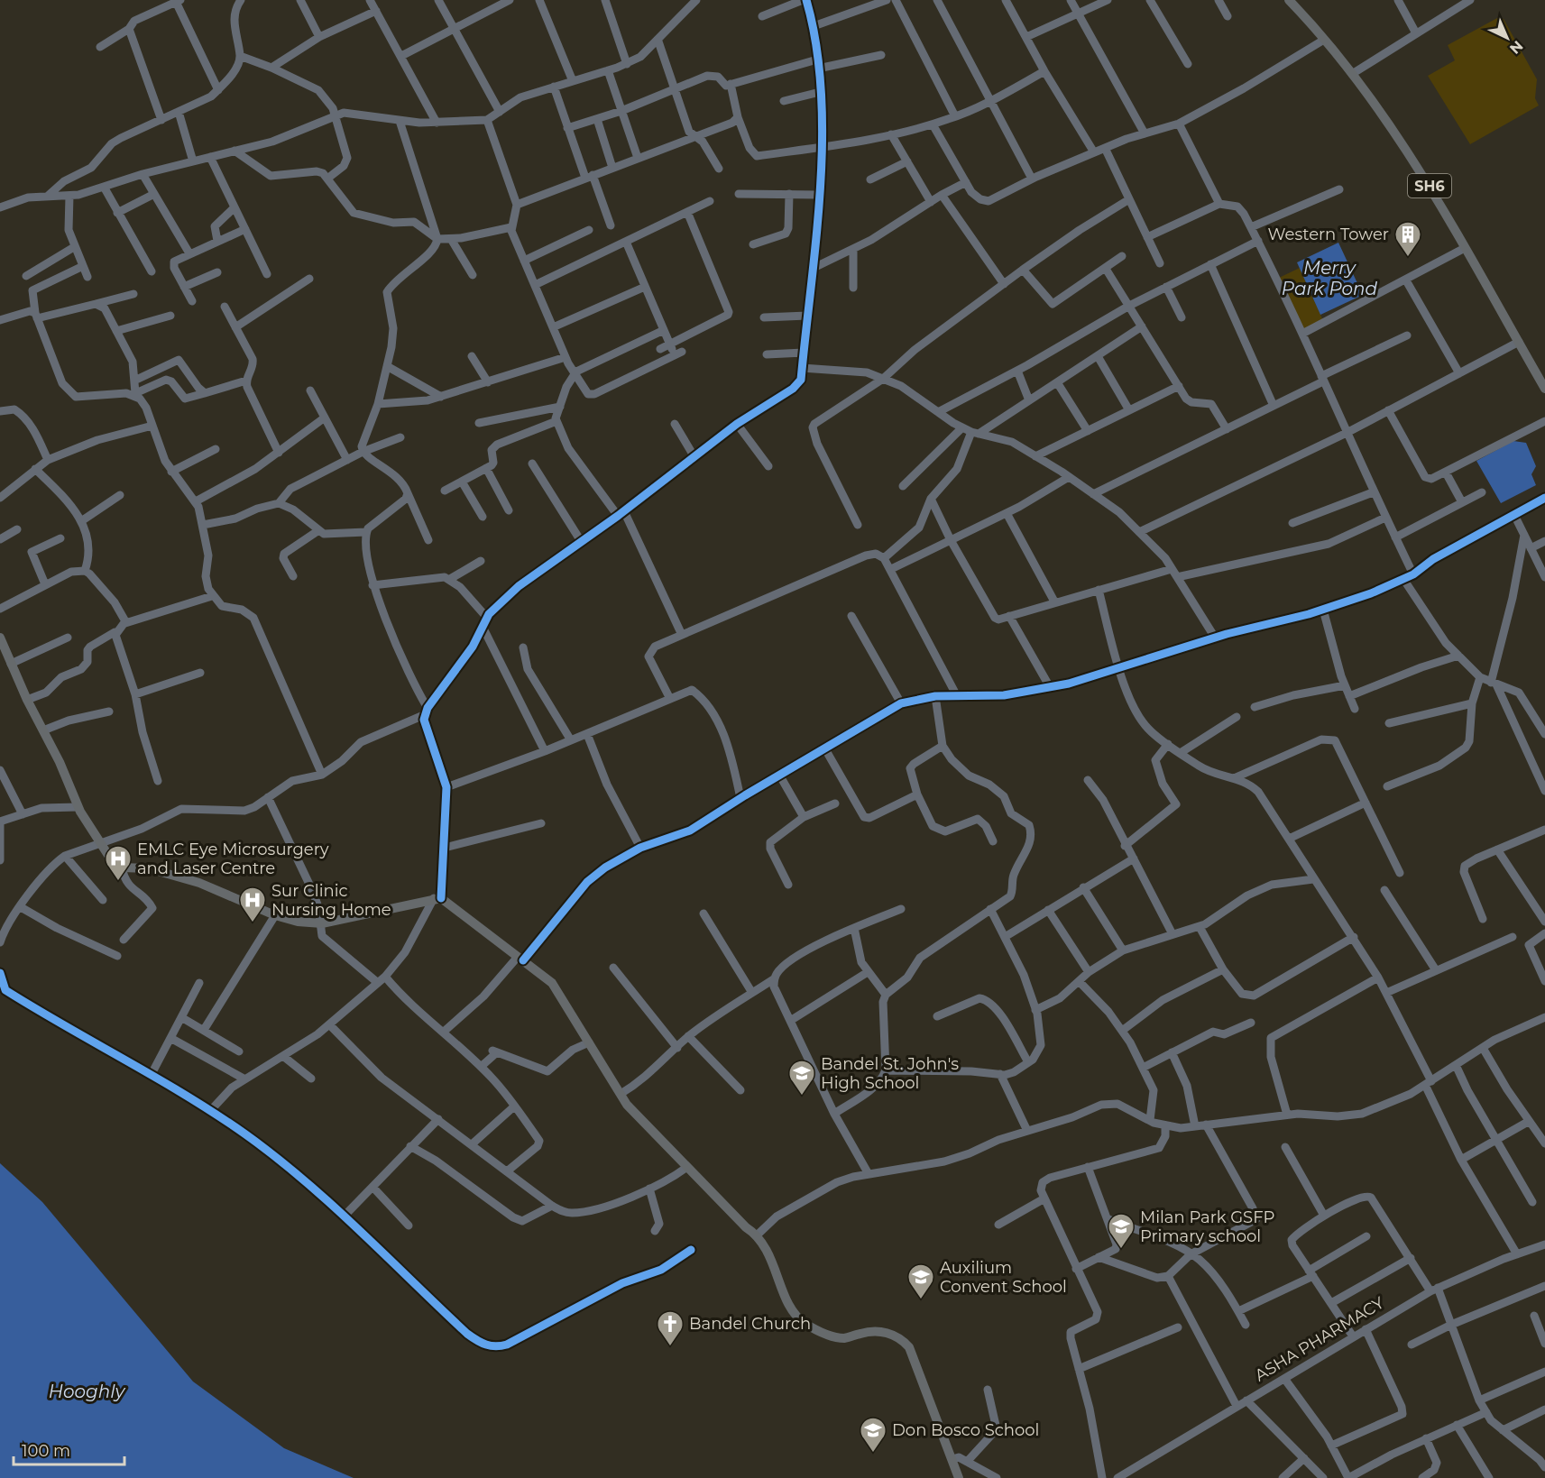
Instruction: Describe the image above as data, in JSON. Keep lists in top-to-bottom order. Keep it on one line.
{"streets":{"main road":["SH6"],"street":["ASHA PHARMACY"]},"water":["Merry Park Pond","Hooghly"],"places":{"building":["Western Tower"],"hospital":["EMLC Eye Microsurgery and Laser Centre","Sur Clinic Nursing Home"],"school or university":["Bandel St. John's High School","Milan Park GSFP Primary school","Auxilium Convent School","Don Bosco School"],"church":["Bandel Church"]},"scale_bar":"100 m","north":"bottom right"}
